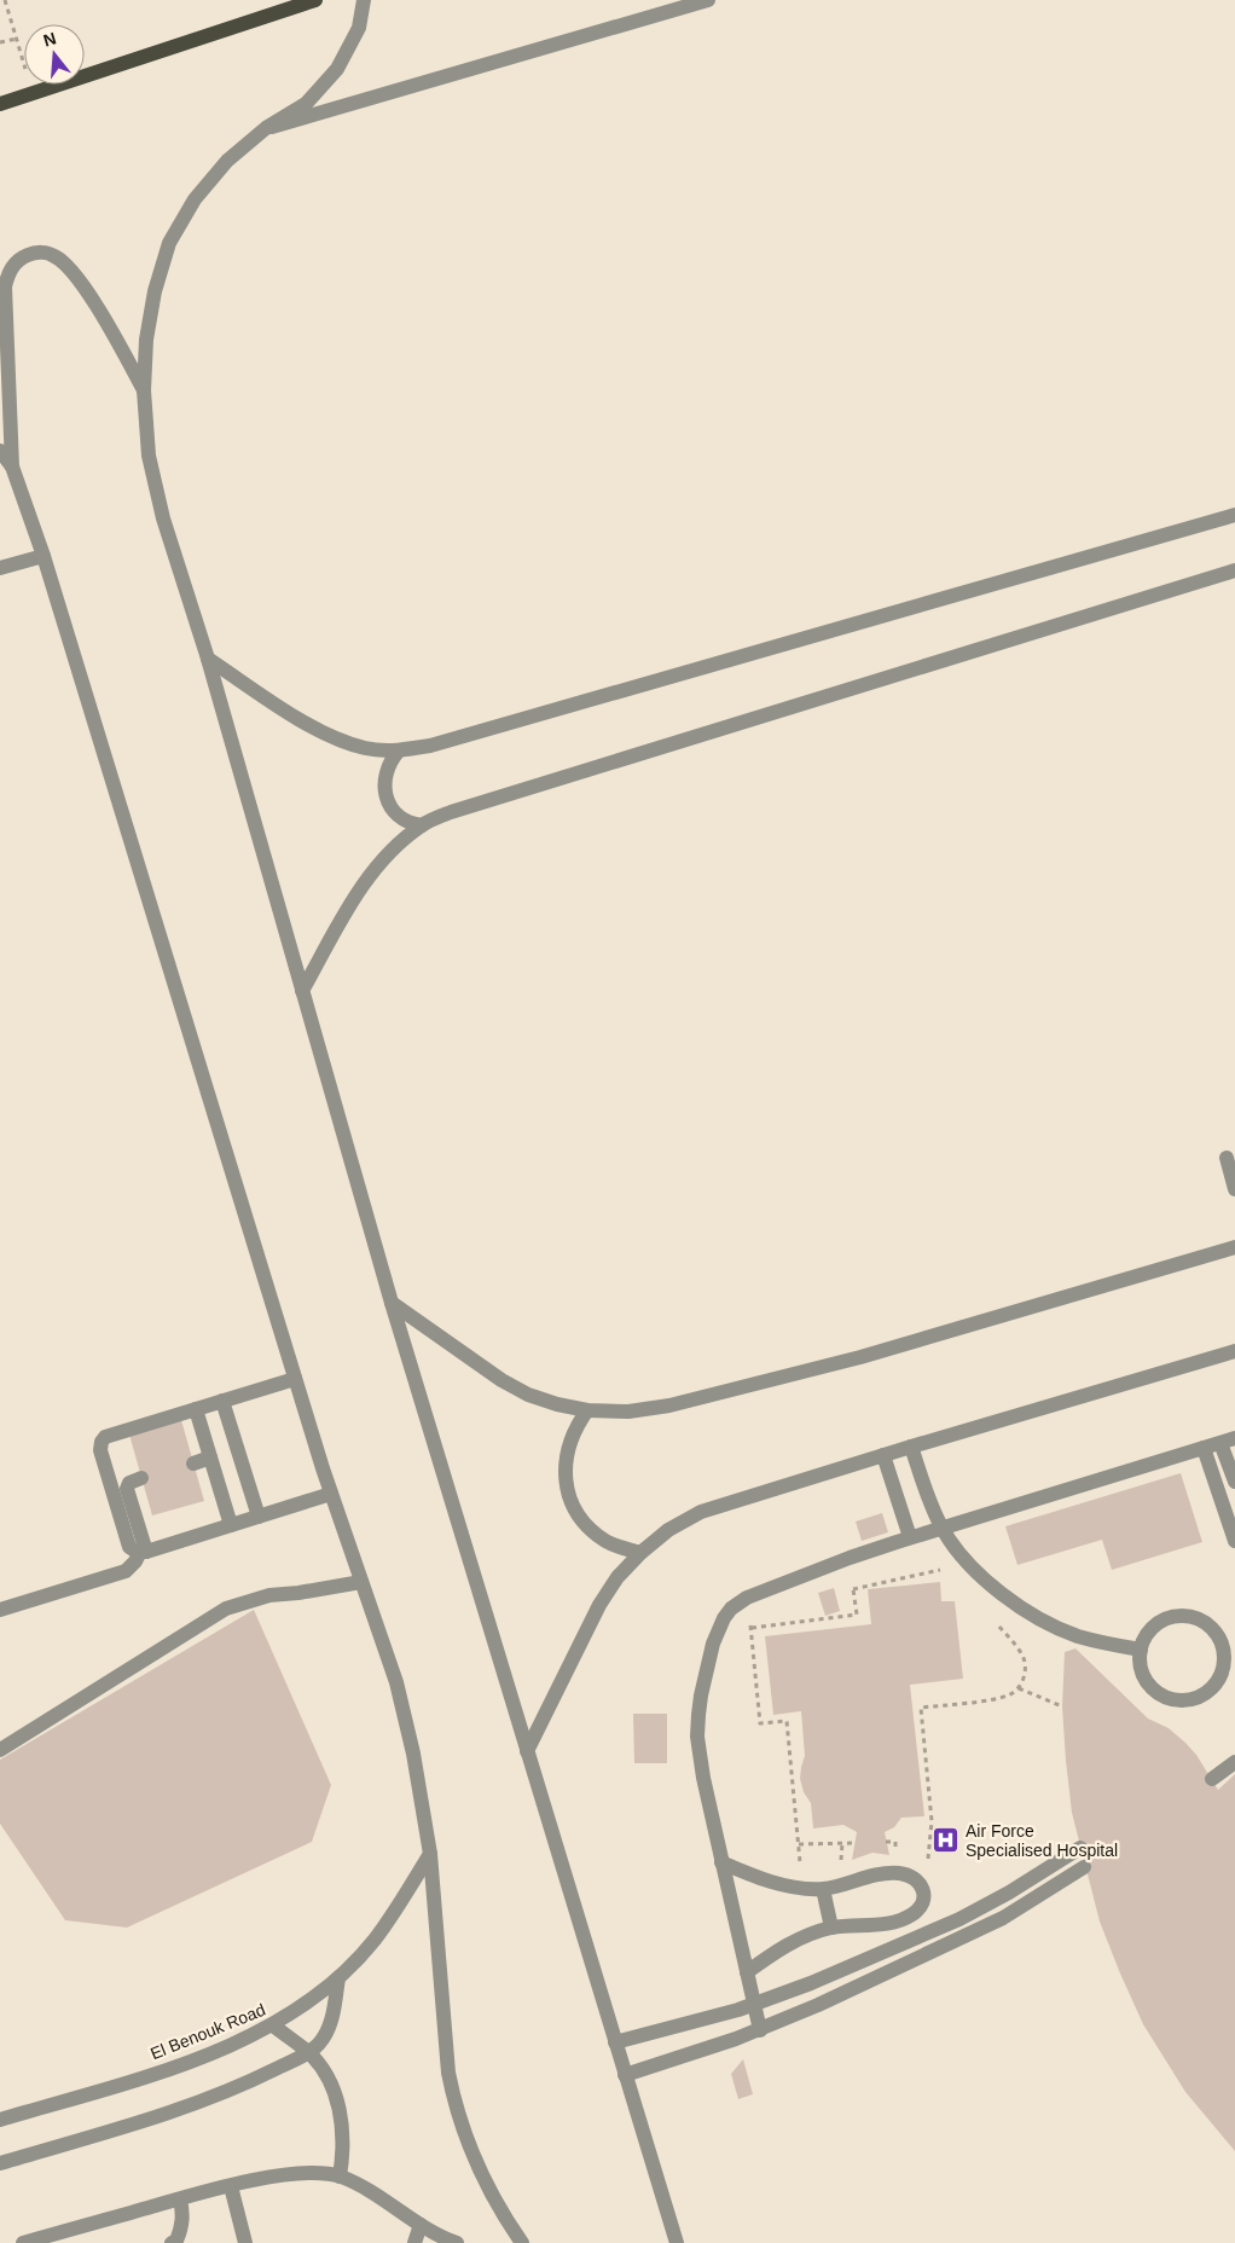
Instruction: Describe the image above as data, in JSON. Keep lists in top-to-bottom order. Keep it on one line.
{"streets":{"street":["El Benouk Road"]},"places":{"hospital":["Air Force Specialised Hospital"]},"north":"top"}
